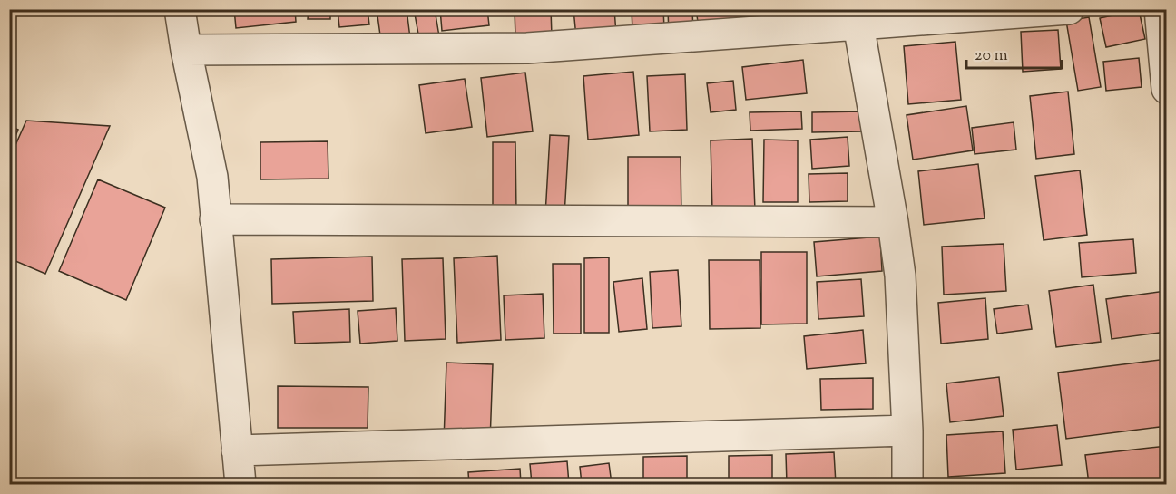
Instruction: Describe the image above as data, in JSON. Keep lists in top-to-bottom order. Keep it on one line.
{"scale_bar":"20 m"}
